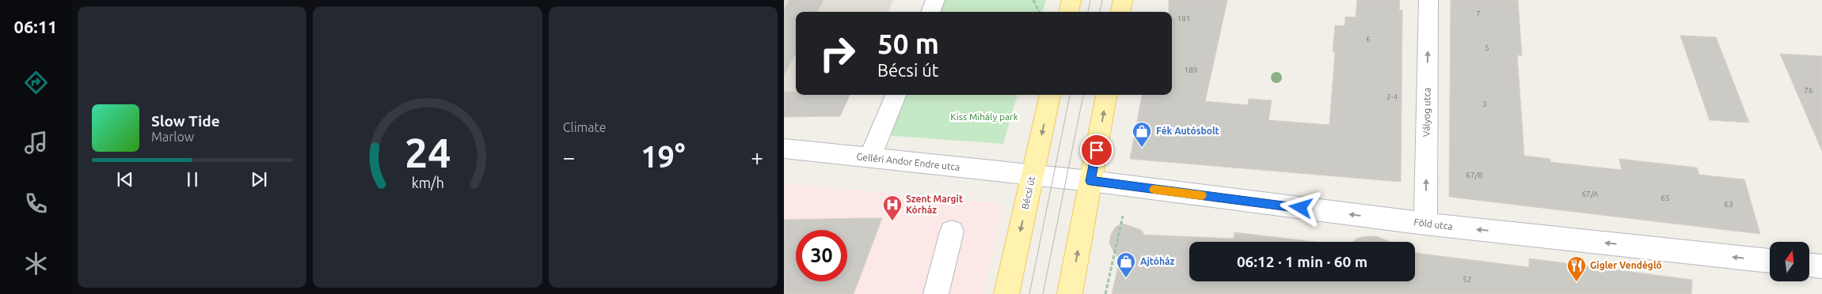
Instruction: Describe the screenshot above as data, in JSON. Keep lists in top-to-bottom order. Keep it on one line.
{"streets":{"main road":["Bécsi út"],"street":["Vályog utca","Gelléri Andor Endre utca","Föld utca"]},"crossings":[["Vályog utca","Föld utca"],["Gelléri Andor Endre utca","Bécsi út"],["Gelléri Andor Endre utca","Föld utca"]],"one_way":["Vályog utca","Föld utca"],"parks":["Kiss Mihály park"],"places":{"shop":["Fék Autósbolt","Ajtóház"],"hospital":["Szent Margit Kórház"],"restaurant":["Gigler Vendéglő"]},"house_numbers":["7","191","6","5","189","76","2-4","3","67/B","67/A","65","63","52"],"north":"top","page":{"tabs":"06:11","tile":"Climate","turn":["50 m","Bécsi út"],"song":["Slow Tide","Marlow"],"heat":["−","19°","+"],"limit":"30","trip":"06:12 · 1 min · 60 m","gauge":["24","km/h"]}}
